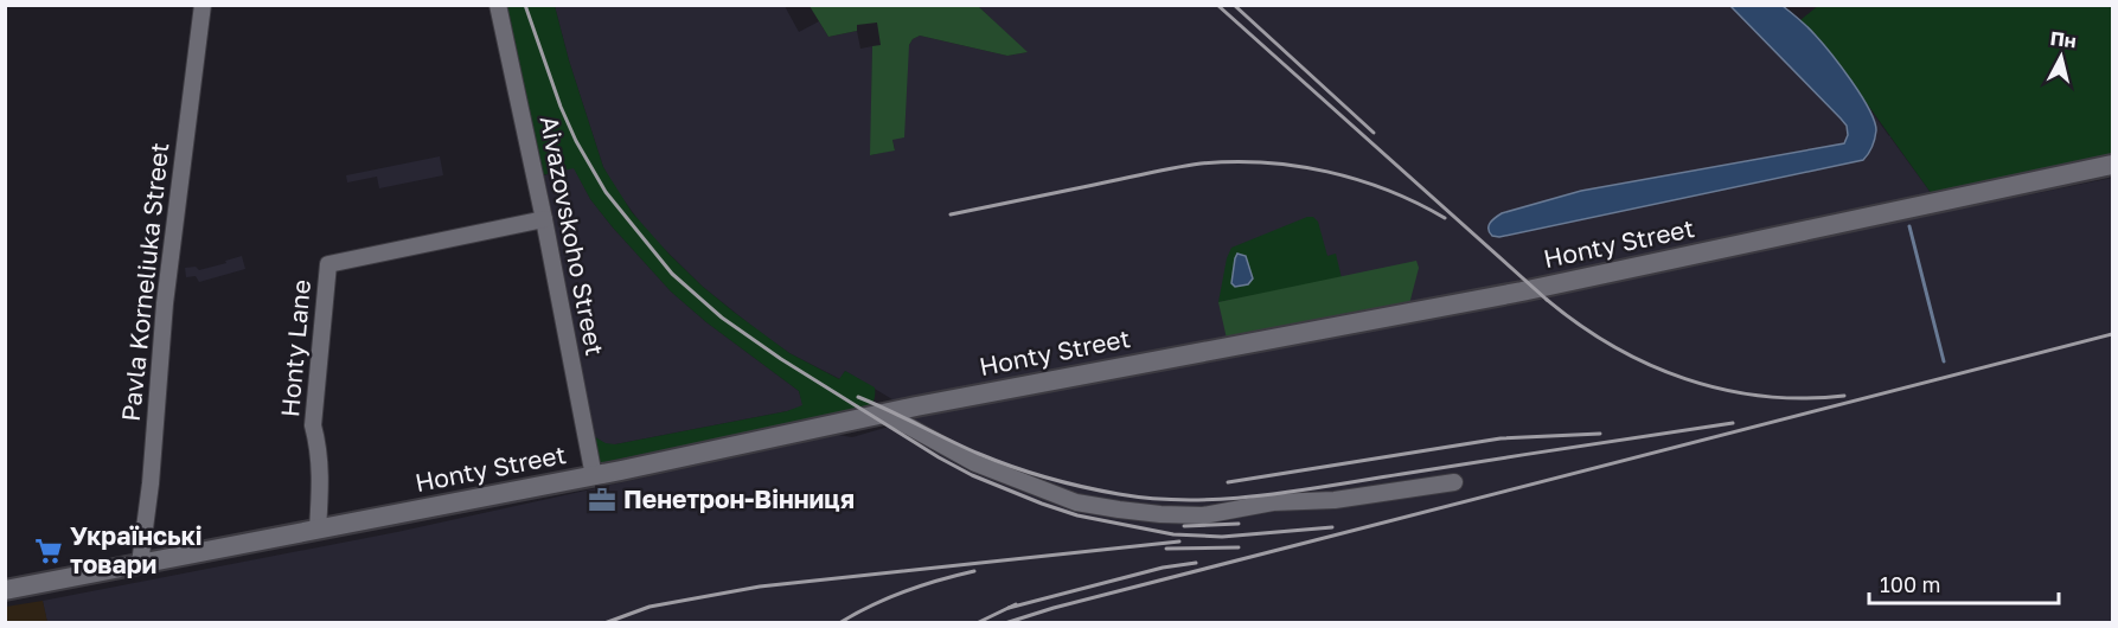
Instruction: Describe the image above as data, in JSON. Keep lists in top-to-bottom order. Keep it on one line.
{"streets":{"street":["Aivazovskoho Street","Honty Street","Pavla Korneliuka Street","Honty Lane"]},"crossings":[["Aivazovskoho Street","Honty Street"],["Aivazovskoho Street","Honty Lane"],["Honty Street","Pavla Korneliuka Street"],["Honty Street","Honty Lane"]],"places":{"office":["Пенетрон-Вінниця"],"supermarket":["Українські товари"]},"scale_bar":"100 m","north":"top"}
